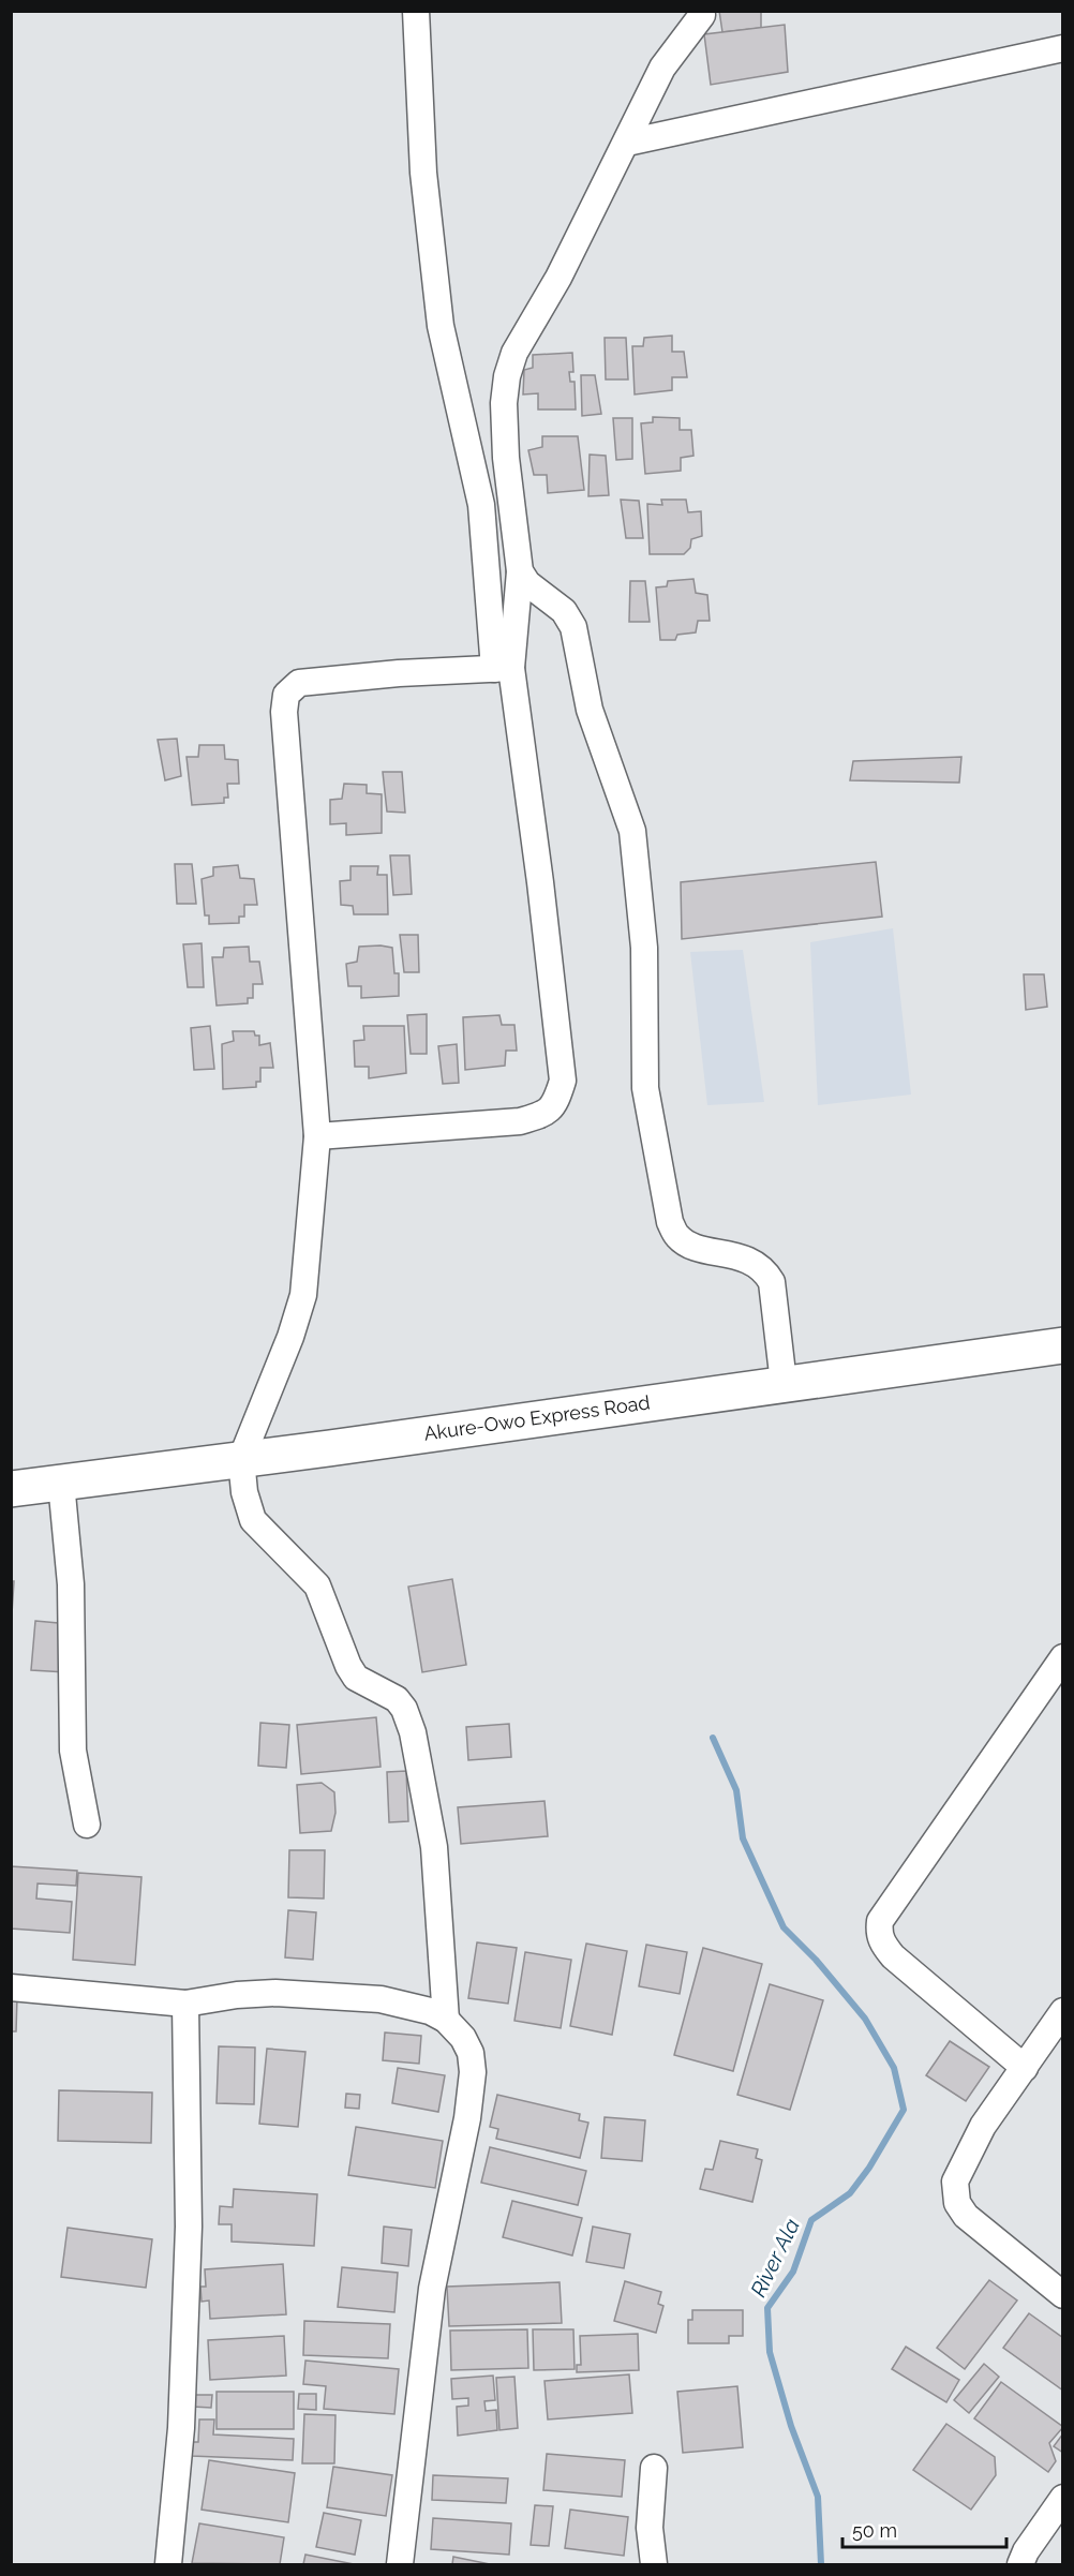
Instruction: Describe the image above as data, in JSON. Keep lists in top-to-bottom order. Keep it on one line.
{"streets":{"highway":["Akure-Owo Express Road"]},"water":["River Ala"],"scale_bar":"50 m"}
